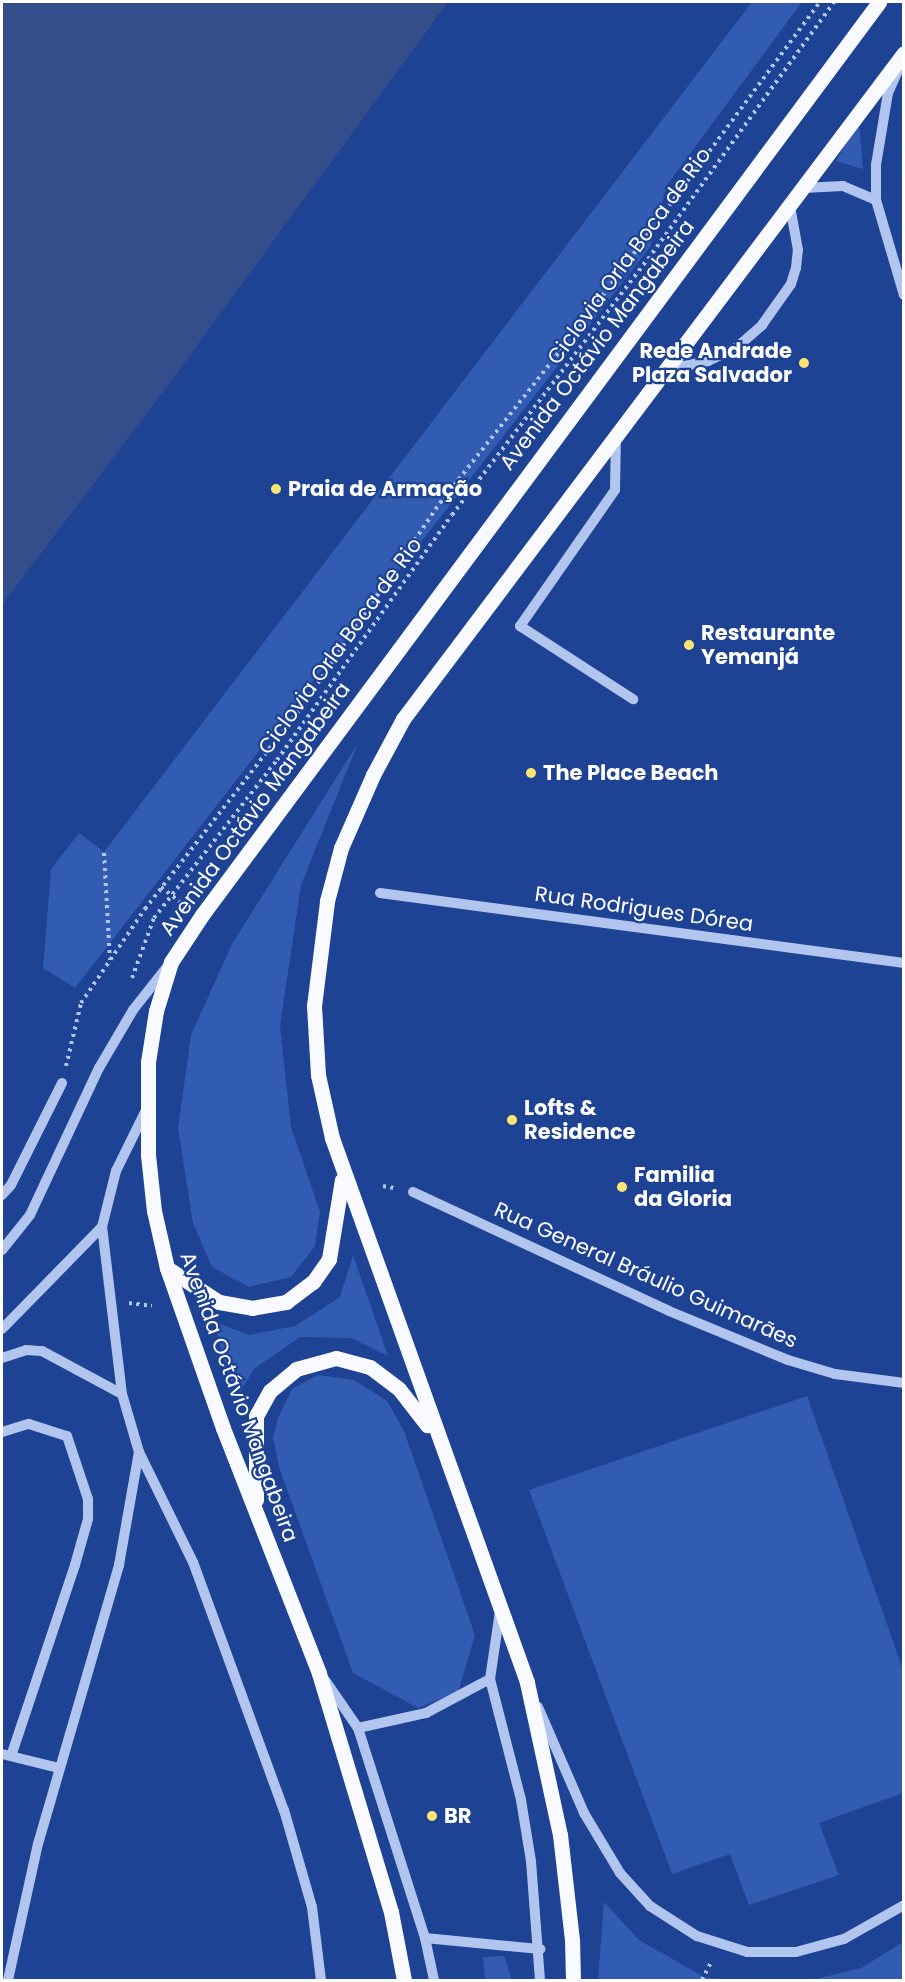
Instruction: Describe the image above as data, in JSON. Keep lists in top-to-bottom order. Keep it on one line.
{"streets":{"main road":["Avenida Octávio Mangabeira"],"street":["Rua Rodrigues Dórea","Rua General Bráulio Guimarães"],"path":["Ciclovia Orla Boca de Rio"]},"places":["Rede Andrade Plaza Salvador","Praia de Armação","Restaurante Yemanjá","The Place Beach","Lofts & Residence","Familia da Gloria","BR"]}
